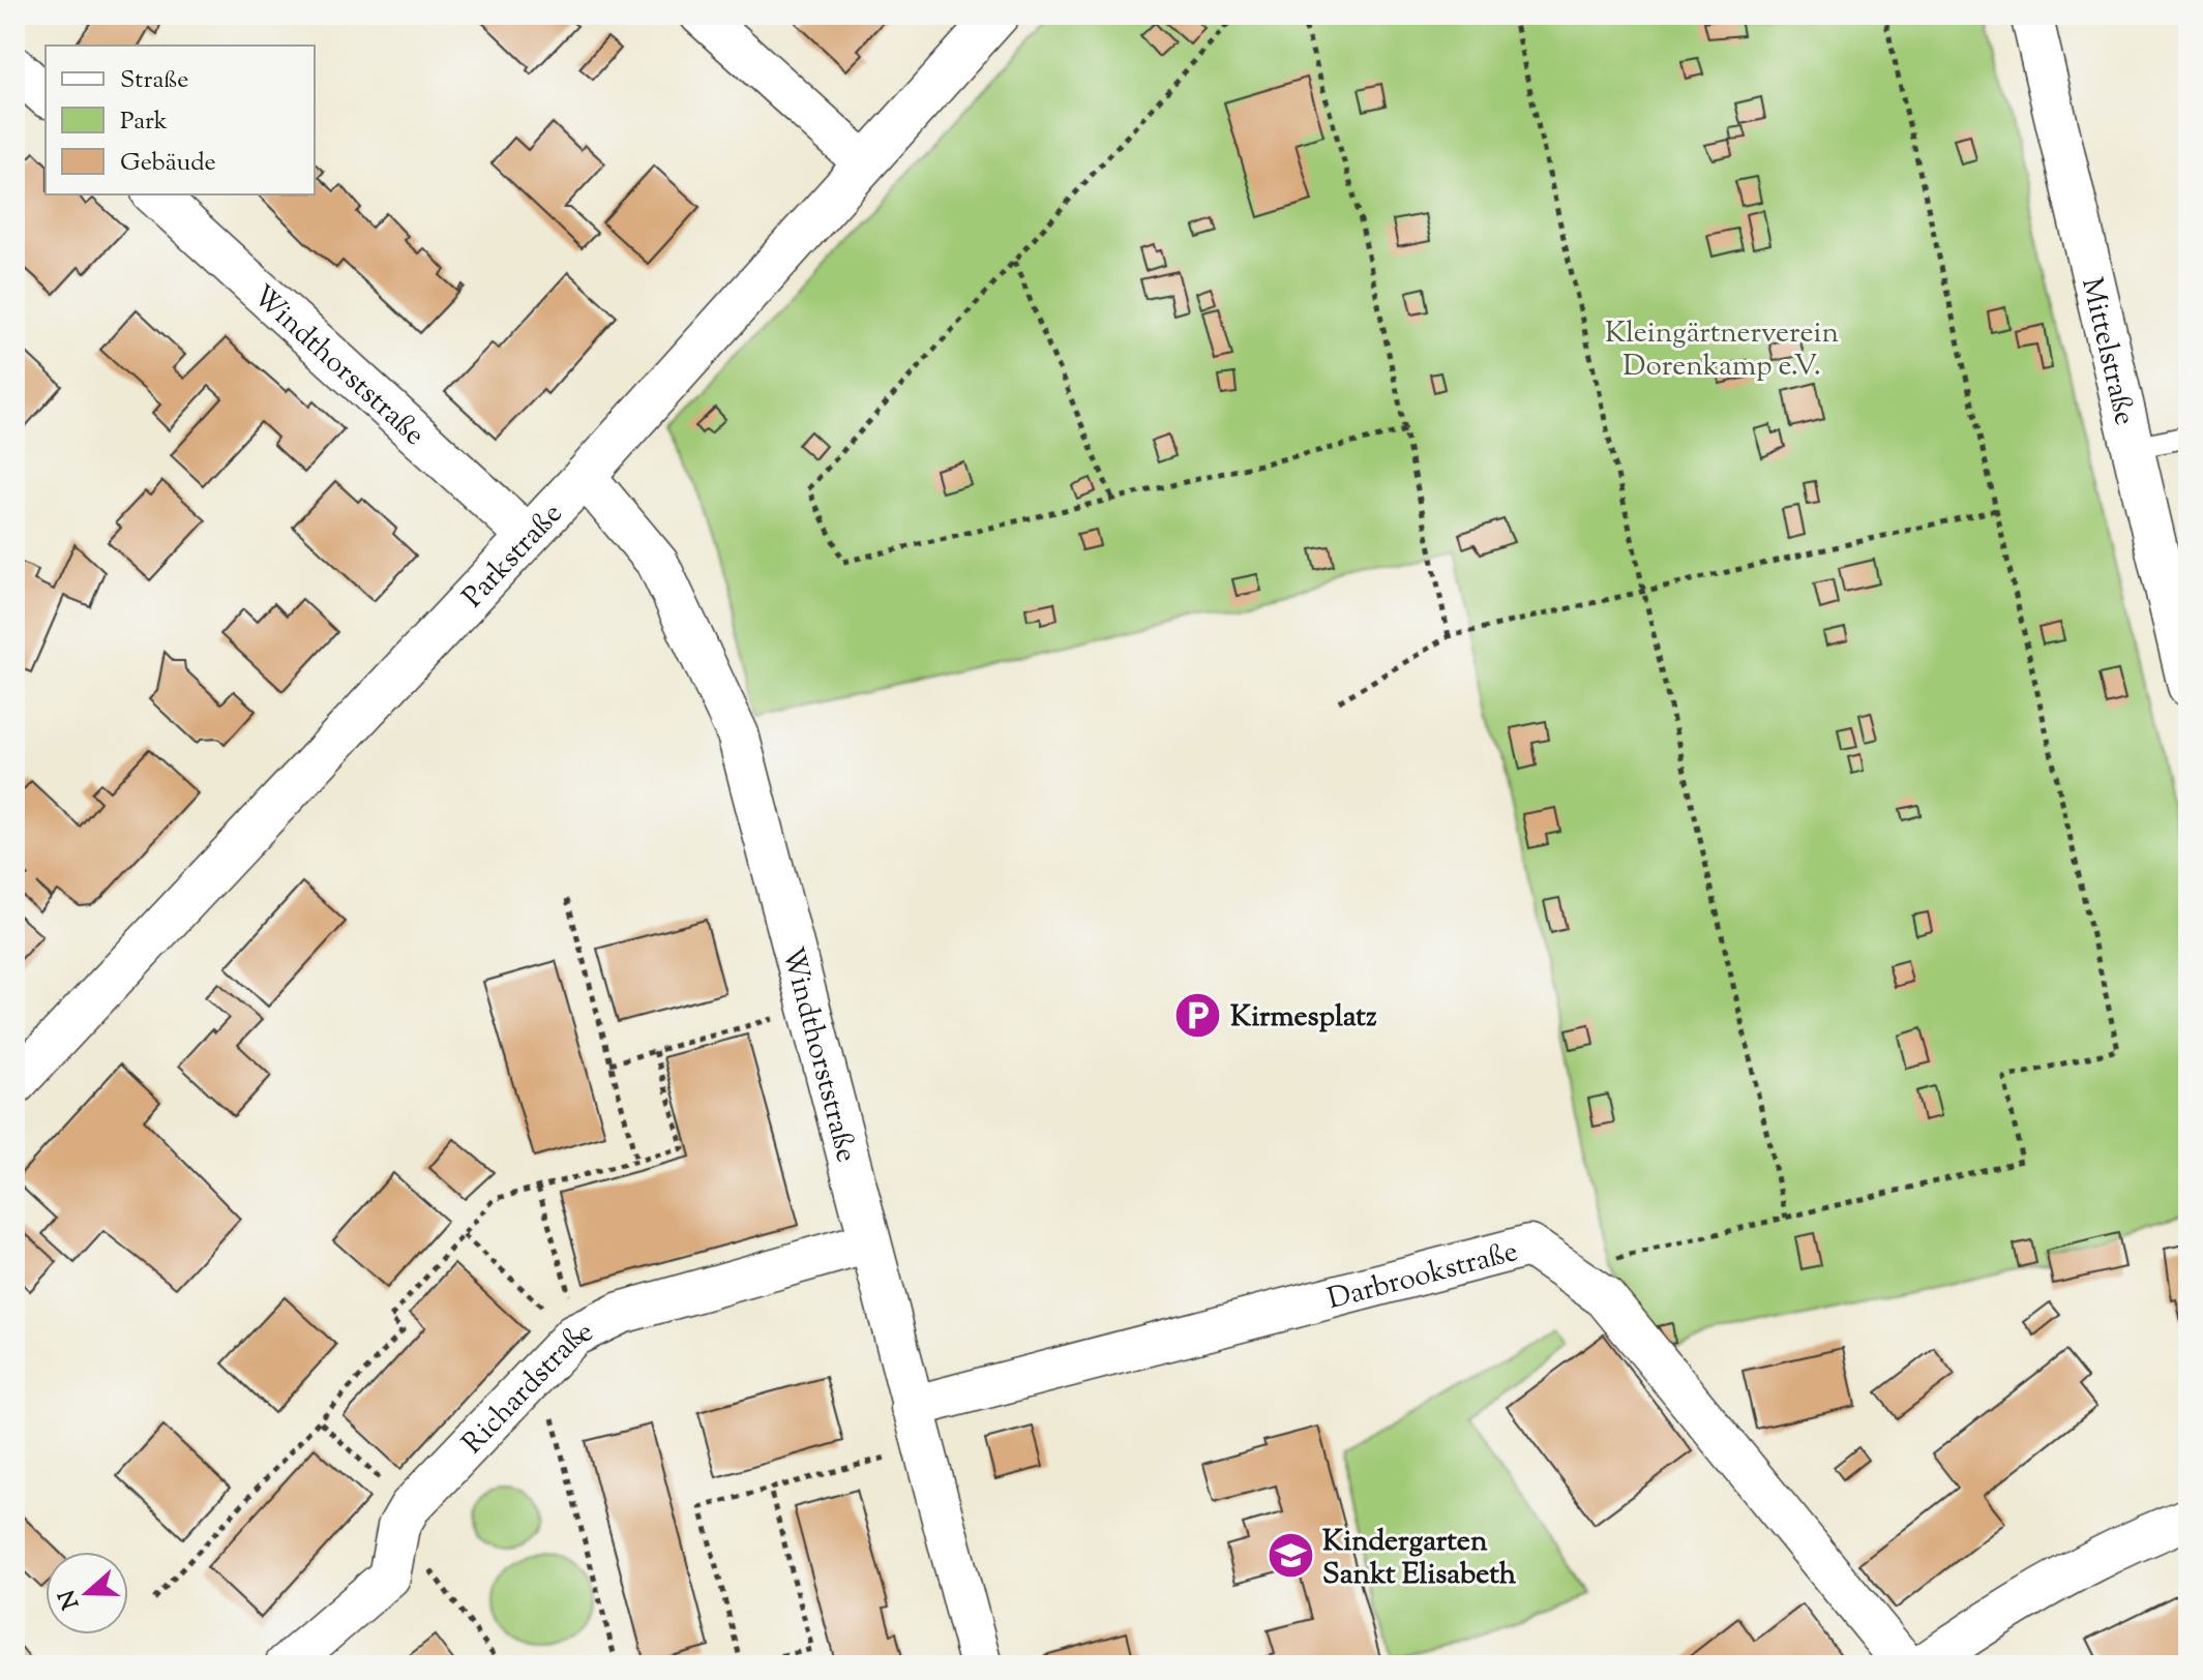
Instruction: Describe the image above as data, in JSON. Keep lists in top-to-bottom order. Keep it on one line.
{"streets":{"street":["Mittelstraße","Windthorststraße","Parkstraße","Darbrookstraße","Richardstraße"]},"crossings":[["Windthorststraße","Parkstraße"],["Windthorststraße","Darbrookstraße"],["Windthorststraße","Richardstraße"]],"parks":["Kleingärtnerverein Dorenkamp e.V."],"places":{"parking":["Kirmesplatz"],"school or university":["Kindergarten Sankt Elisabeth"]},"legend":["Straße","Park","Gebäude"],"north":"left"}
